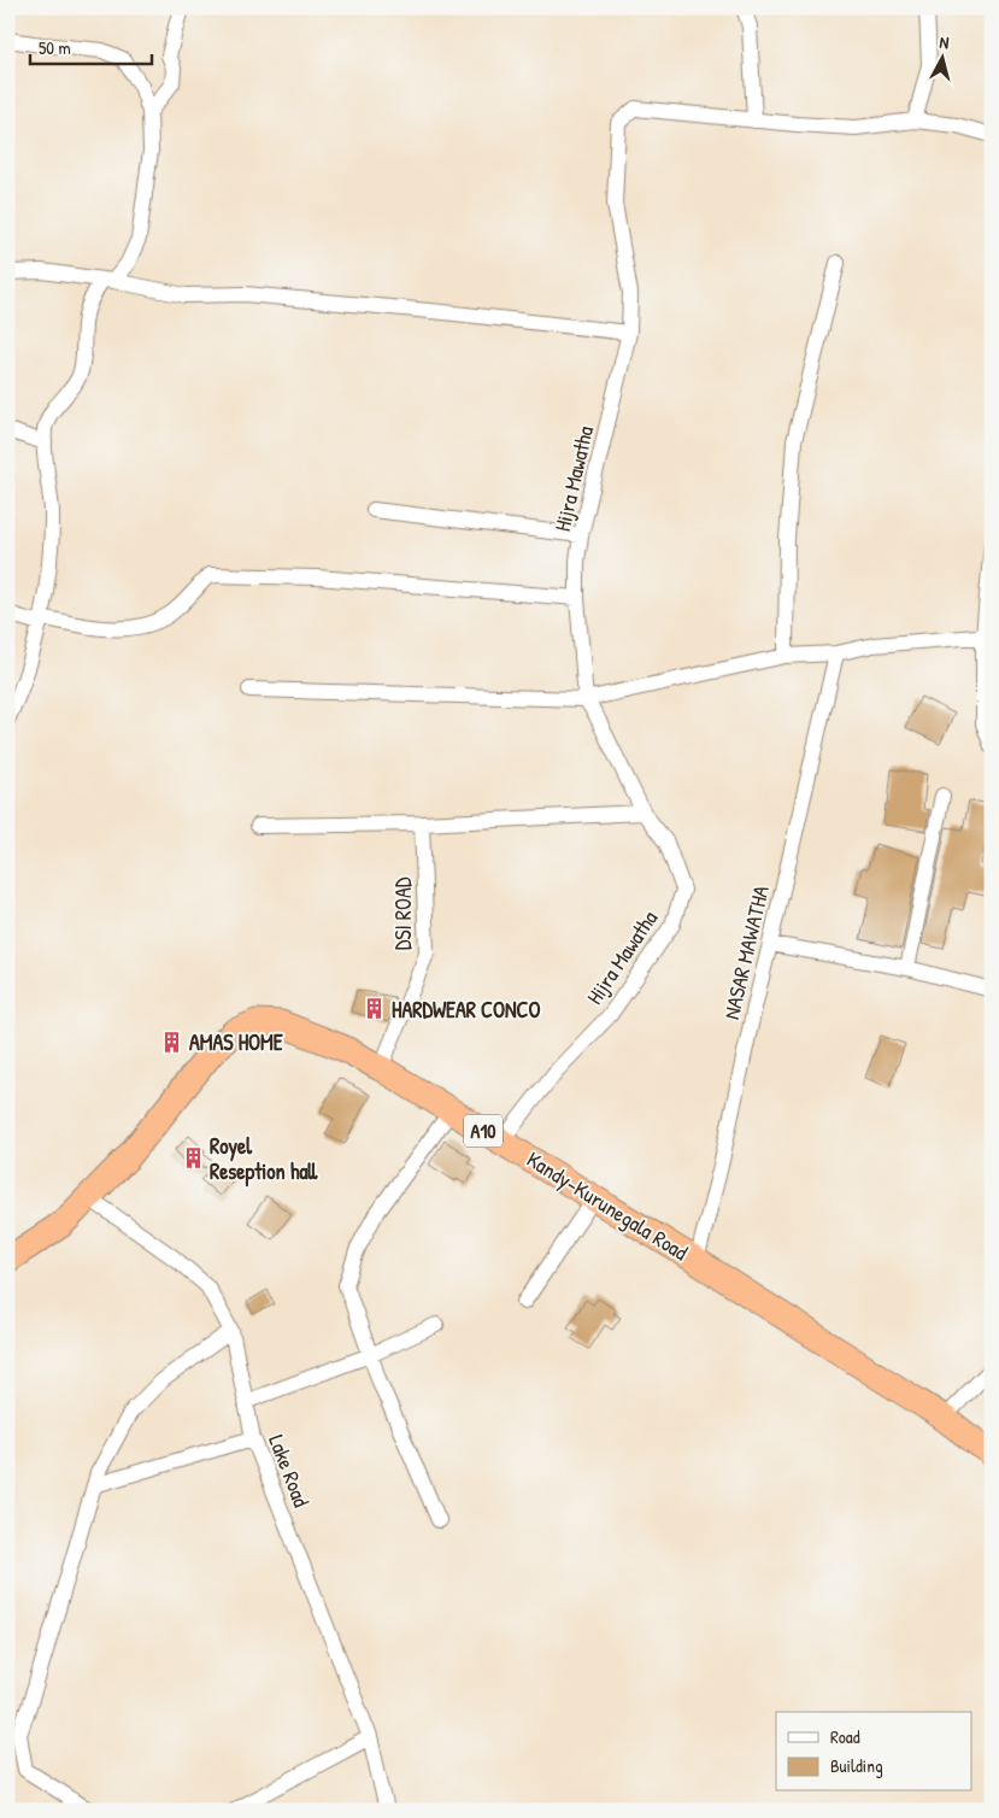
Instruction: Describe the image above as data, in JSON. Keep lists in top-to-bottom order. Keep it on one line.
{"streets":{"highway":["A10","Kandy-Kurunegala Road"],"street":["Hijra Mawatha","DSI ROAD","NASAR MAWATHA","Lake Road"]},"crossings":[["Hijra Mawatha","Kandy-Kurunegala Road"],["DSI ROAD","Kandy-Kurunegala Road"],["NASAR MAWATHA","Kandy-Kurunegala Road"],["Kandy-Kurunegala Road","Lake Road"]],"places":{"building":["HARDWEAR CONCO","AMAS HOME","Royel Reseption hall"]},"legend":["Road","Building"],"scale_bar":"50 m","north":"top"}
